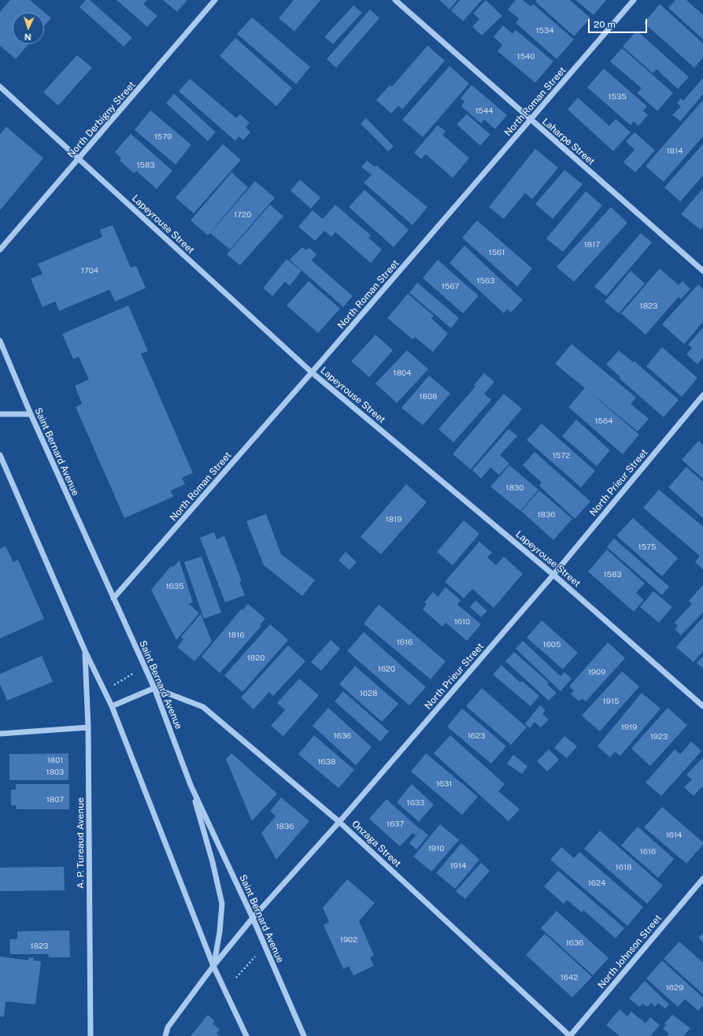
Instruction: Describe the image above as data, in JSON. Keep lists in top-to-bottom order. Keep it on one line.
{"streets":{"street":["North Roman Street","North Derbigny Street","Laharpe Street","Lapeyrouse Street","Saint Bernard Avenue","North Prieur Street","A. P. Tureaud Avenue","Onzaga Street","North Johnson Street"]},"crossings":[["North Roman Street","Laharpe Street"],["North Roman Street","Lapeyrouse Street"],["North Roman Street","Saint Bernard Avenue"],["North Derbigny Street","Lapeyrouse Street"],["Lapeyrouse Street","North Prieur Street"],["Saint Bernard Avenue","North Prieur Street"],["Saint Bernard Avenue","Onzaga Street"],["North Prieur Street","Onzaga Street"],["Onzaga Street","North Johnson Street"]],"house_numbers":["1534","1540","1535","1544","1579","1814","1583","1720","1817","1561","1704","1563","1567","1823","1804","1808","1564","1572","1830","1836","1819","1575","1583","1635","1610","1816","1616","1605","1820","1620","1909","1628","1915","1919","1636","1623","1923","1801","1638","1803","1631","1807","1633","1637","1836","1614","1910","1616","1914","1618","1624","1902","1636","1823","1642","1629"],"scale_bar":"20 m","north":"bottom"}
